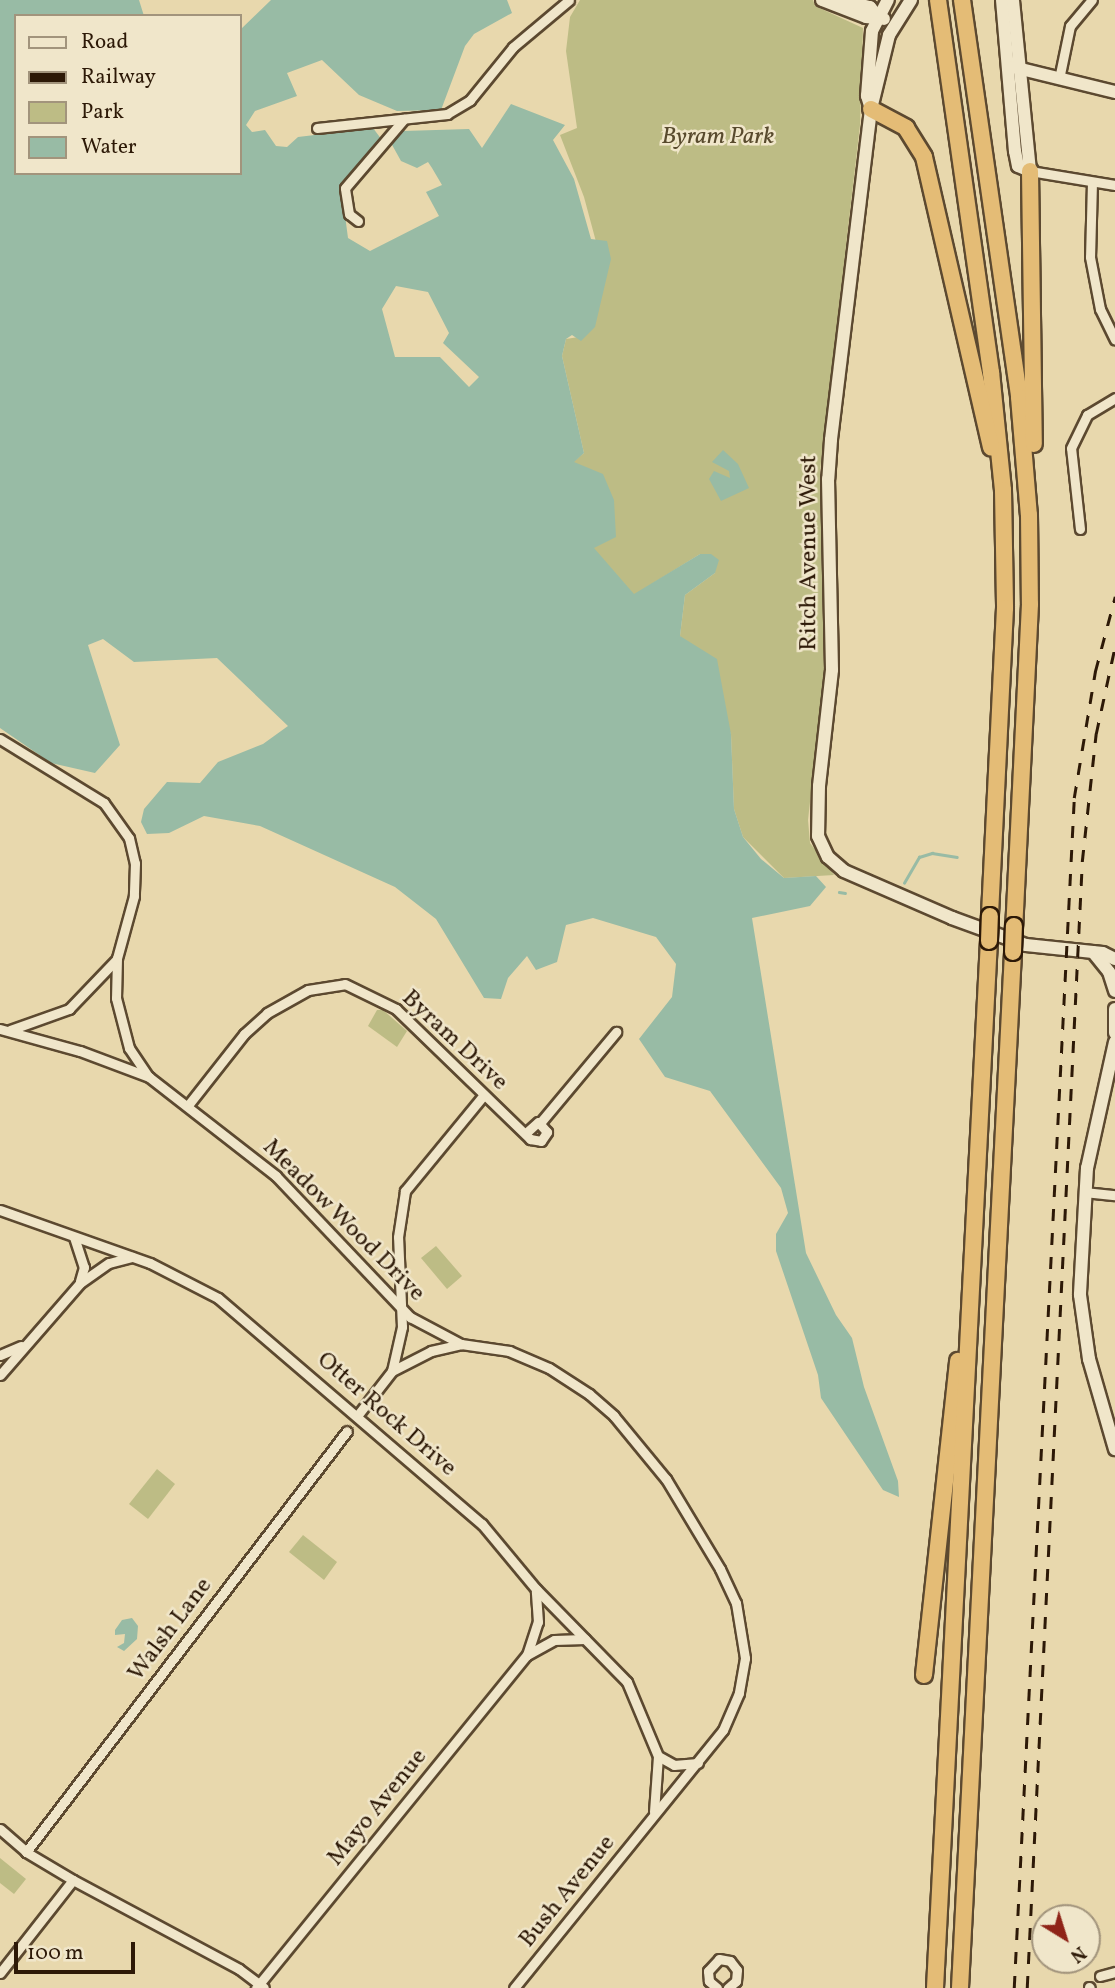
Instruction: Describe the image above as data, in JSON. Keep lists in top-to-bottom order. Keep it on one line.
{"streets":{"main road":["Ritch Avenue West"],"street":["Byram Drive","Meadow Wood Drive","Otter Rock Drive","Walsh Lane","Mayo Avenue","Bush Avenue"]},"crossings":[["Byram Drive","Meadow Wood Drive"],["Meadow Wood Drive","Otter Rock Drive"],["Meadow Wood Drive","Bush Avenue"],["Otter Rock Drive","Mayo Avenue"],["Otter Rock Drive","Bush Avenue"]],"parks":["Byram Park"],"legend":["Road","Railway","Park","Water"],"scale_bar":"100 m","north":"bottom right"}
